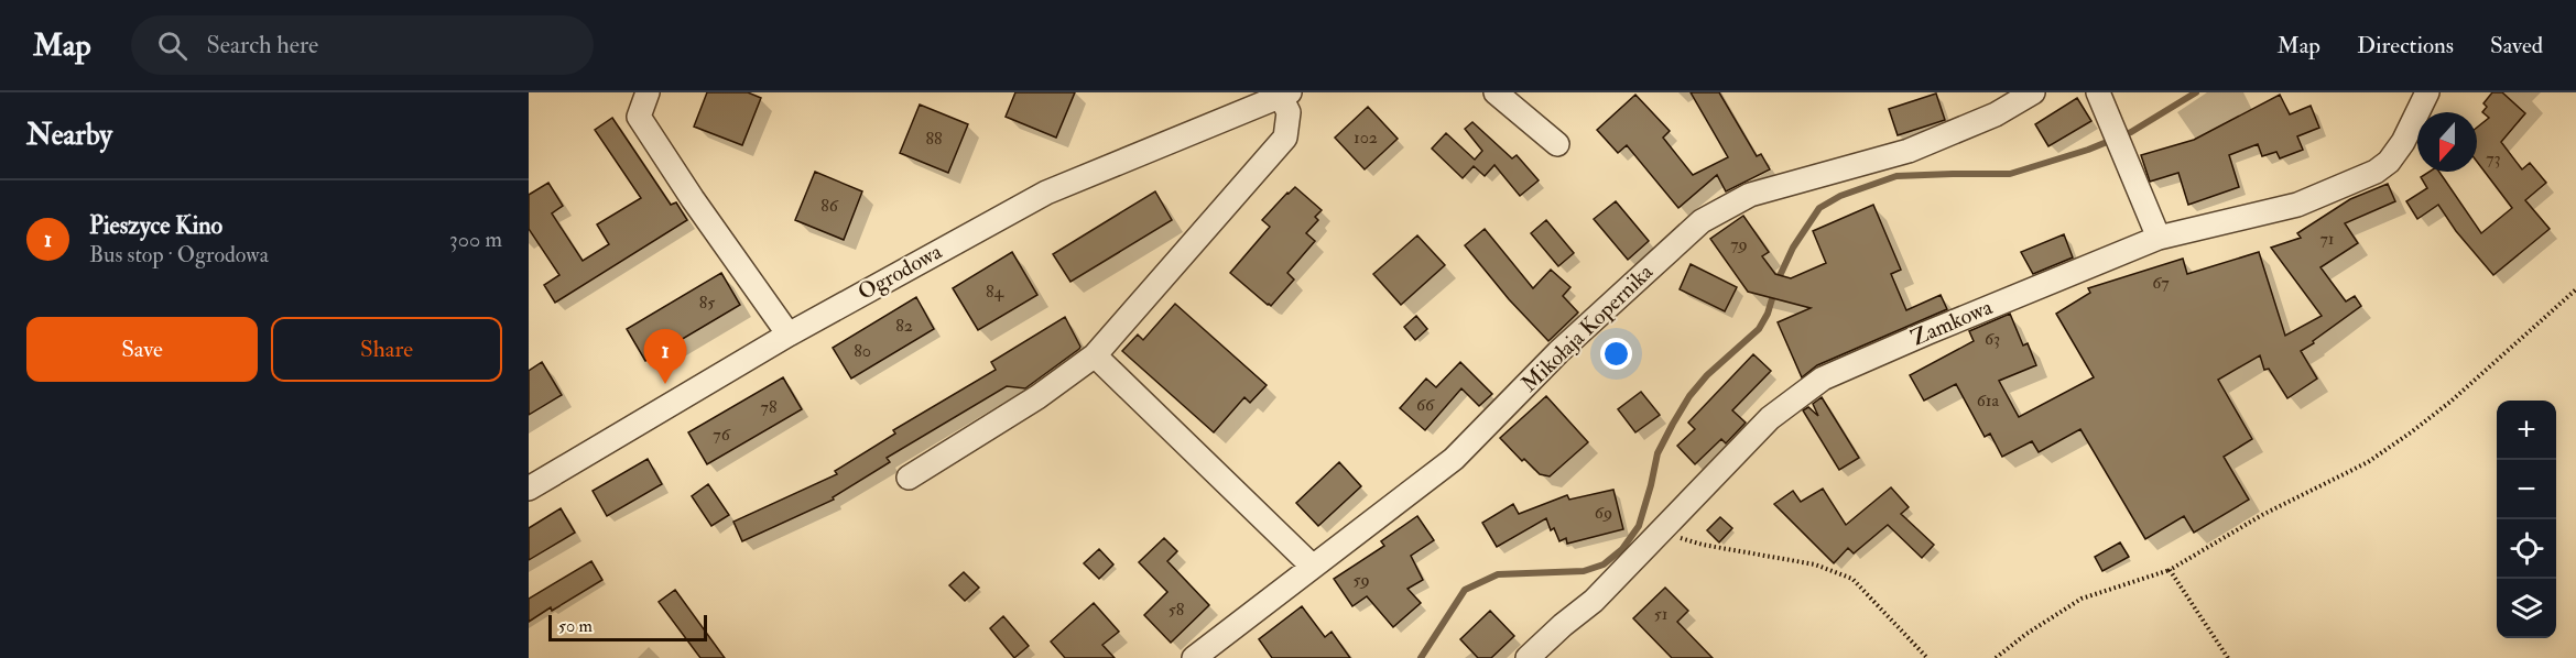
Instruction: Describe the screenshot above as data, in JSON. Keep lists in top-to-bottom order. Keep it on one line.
{"streets":{"street":["Ogrodowa","Zamkowa","Mikołaja Kopernika"]},"house_numbers":["102","88","73","86","71","79","67","84","85","82","63","80","61a","66","78","76","69","59","58","51"],"scale_bar":"50 m","north":"bottom","page":{"header":"Map","search":"Search here","nav":["Map","Directions","Saved"],"heading":"Nearby","list":[{"mark":"1","name":"Pieszyce Kino","note":"Bus stop · Ogrodowa","value":"300 m"}],"buttons":["Save","Share"],"pins":"1","map_buttons":["+","−"],"scale":"50 m"}}
